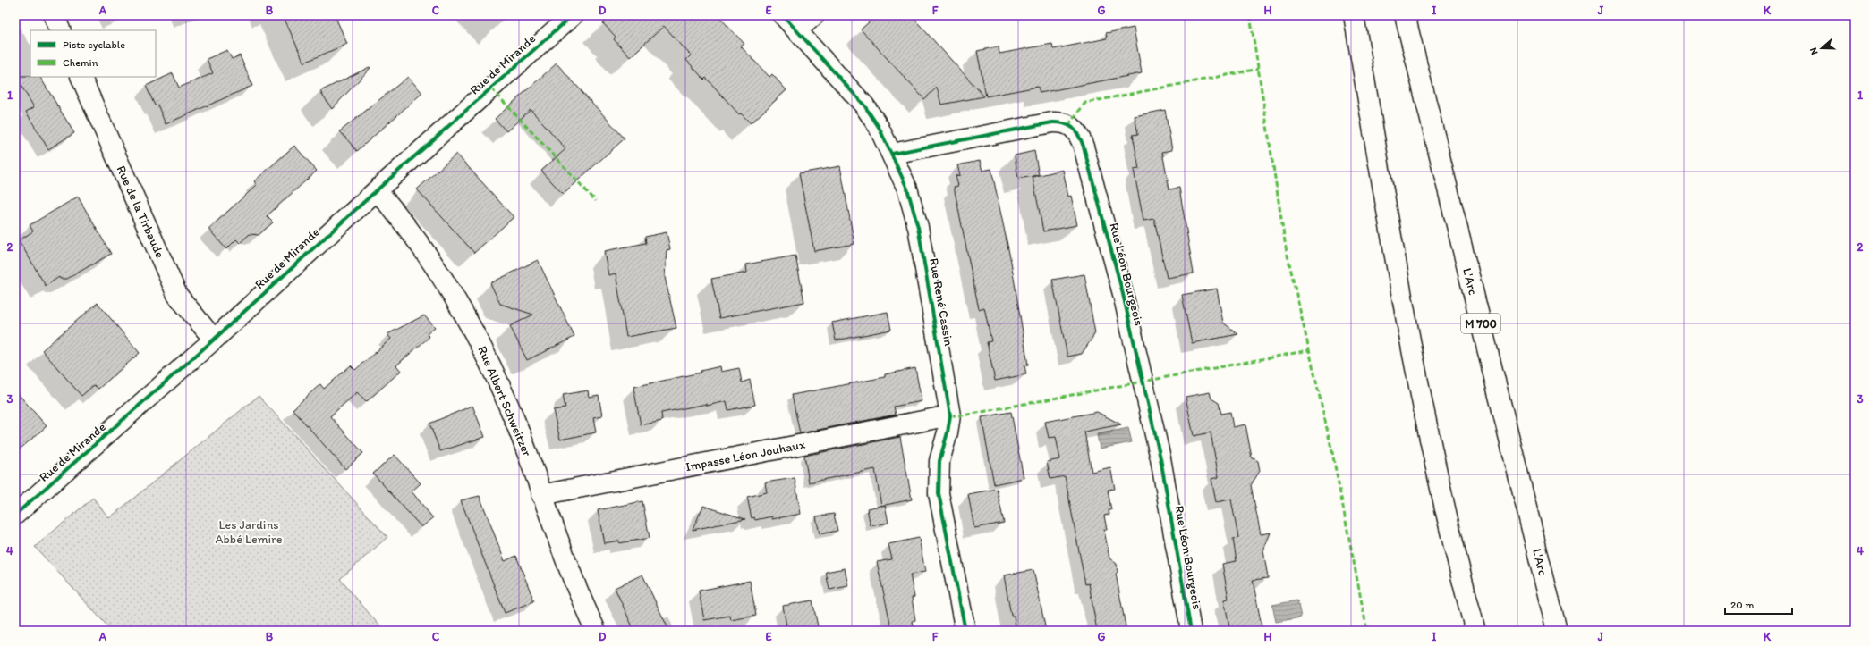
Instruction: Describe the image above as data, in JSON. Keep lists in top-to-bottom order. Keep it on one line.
{"streets":{"main road":["Rue de Mirande","Rue de la Tirbaude","Rue Léon Bourgeois","L'Arc","Rue René Cassin","M 700","Rue Albert Schweitzer","Impasse Léon Jouhaux"]},"crossings":[["Rue de Mirande","Rue de la Tirbaude"],["Rue de Mirande","Rue Albert Schweitzer"],["Rue Léon Bourgeois","Rue René Cassin"],["Rue René Cassin","Impasse Léon Jouhaux"],["Rue Albert Schweitzer","Impasse Léon Jouhaux"]],"parks":["Les Jardins Abbé Lemire"],"legend":["Piste cyclable","Chemin"],"scale_bar":"20 m","north":"left","grid":{"columns":["A","B","C","D","E","F","G","H","I","J","K"],"rows":["1","2","3","4"]}}
